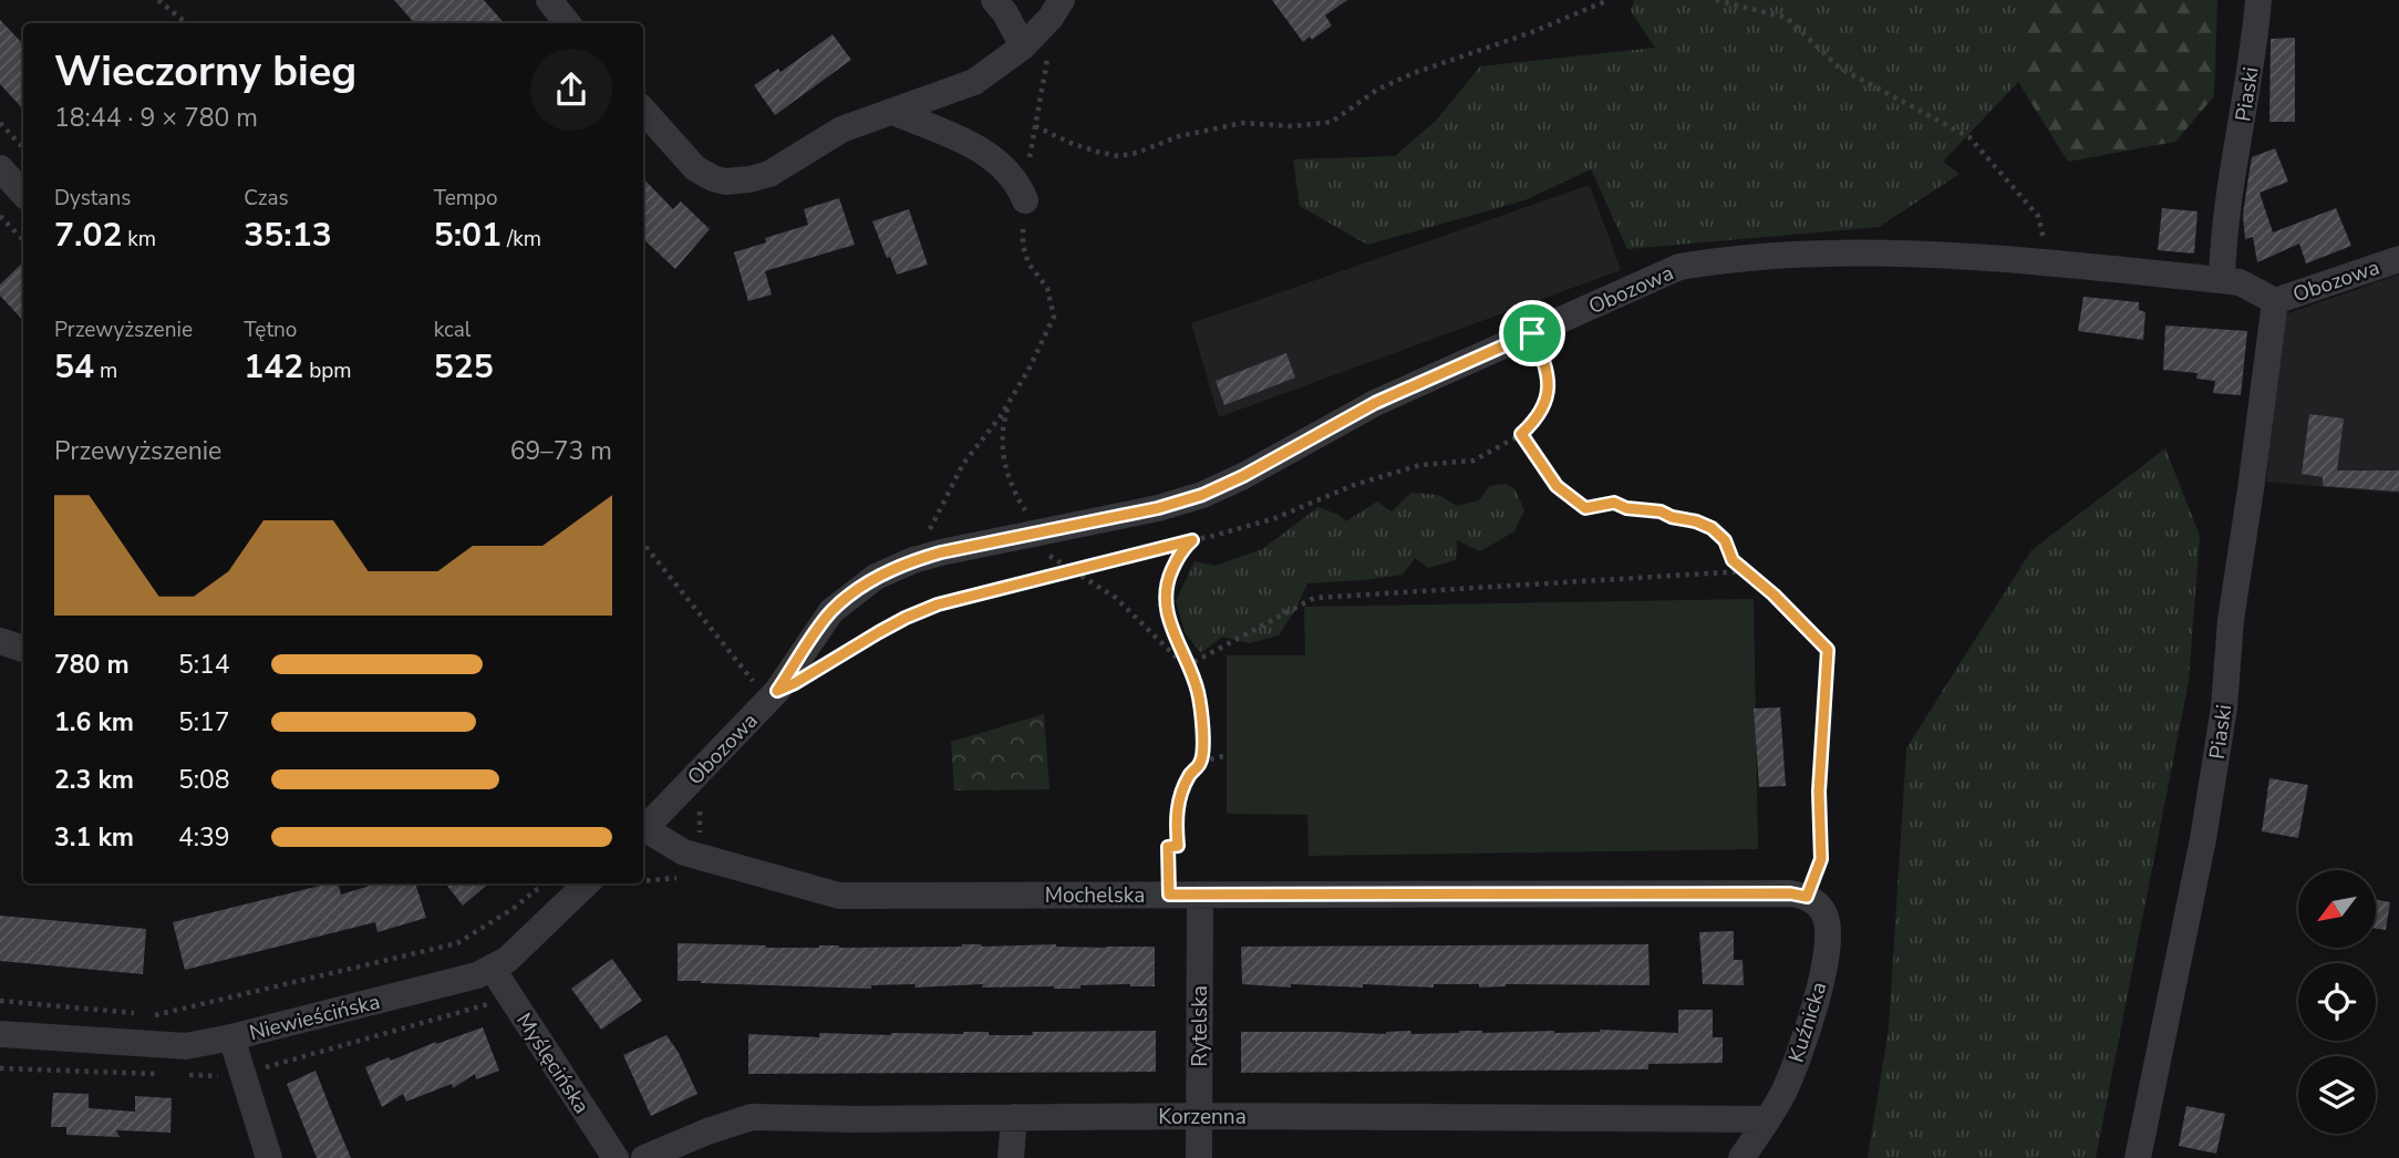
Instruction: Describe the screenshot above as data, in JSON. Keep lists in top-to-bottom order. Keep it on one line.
{"streets":{"street":["Piaski","Obozowa","Mochelska","Niewieścińska","Kuźnicka","Rytelska","Myślęcińska","Korzenna"]},"crossings":[["Piaski","Obozowa"],["Mochelska","Kuźnicka"],["Mochelska","Rytelska"],["Niewieścińska","Myślęcińska"],["Kuźnicka","Korzenna"],["Rytelska","Korzenna"]],"north":"bottom left","page":{"heading":["Wieczorny bieg","18:44 · 9 × 780 m"],"stats":[["Dystans","7.02 km"],["Czas","35:13"],["Tempo","5:01 /km"],["Przewyższenie","54 m"],["Tętno","142 bpm"],["kcal","525"]],"chart":["Przewyższenie","69–73 m"],"list":[{"name":"780 m","note":"5:14"},{"name":"1.6 km","note":"5:17"},{"name":"2.3 km","note":"5:08"},{"name":"3.1 km","note":"4:39"}]}}
